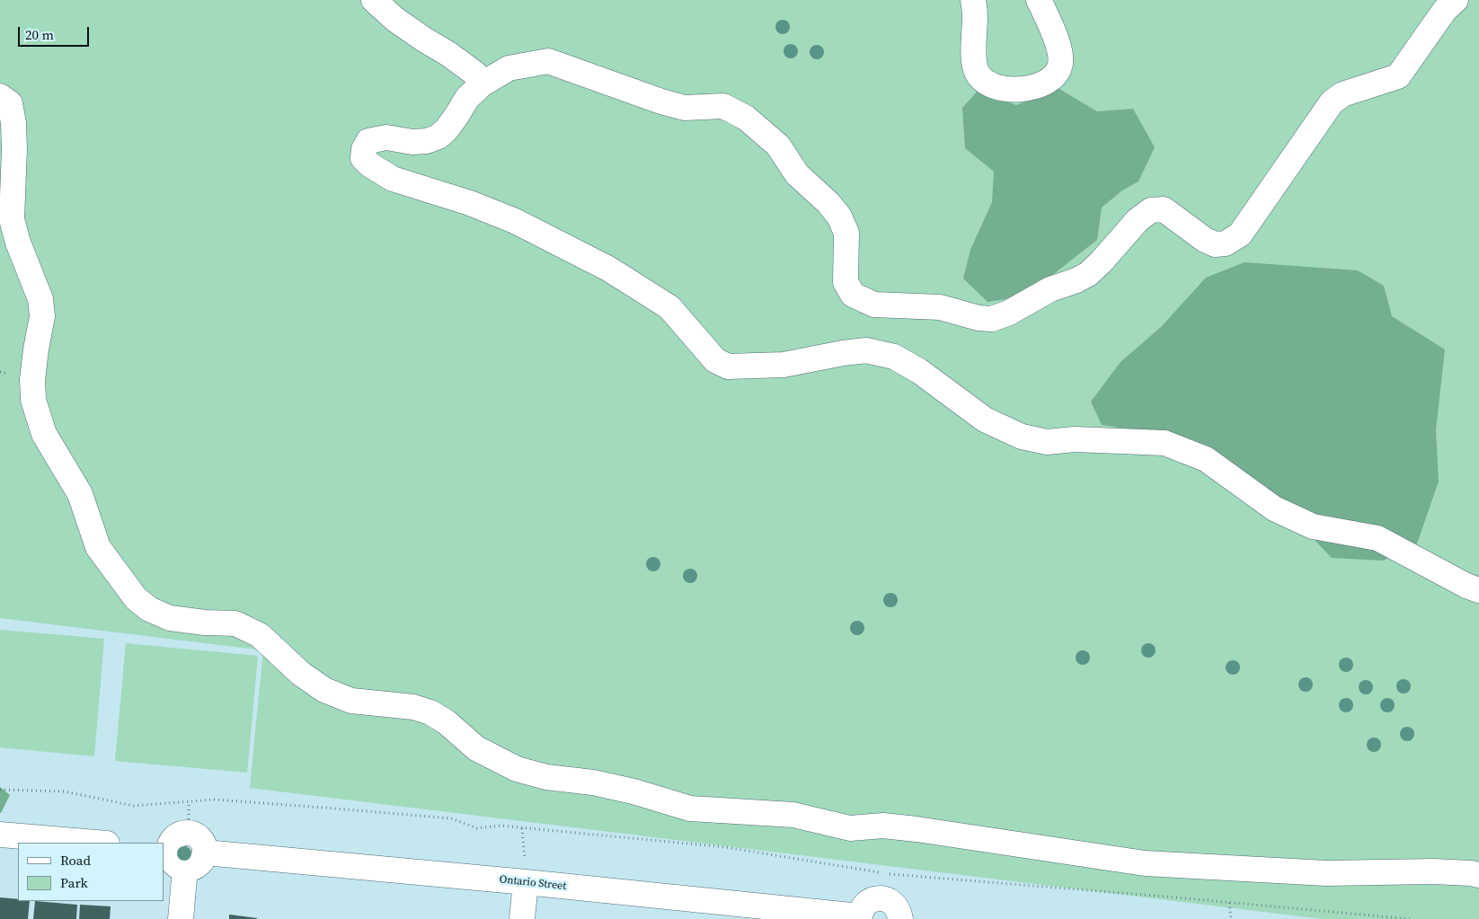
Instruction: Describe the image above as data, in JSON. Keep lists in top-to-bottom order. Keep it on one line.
{"streets":{"street":["Ontario Street"]},"legend":["Road","Park"],"scale_bar":"20 m"}
